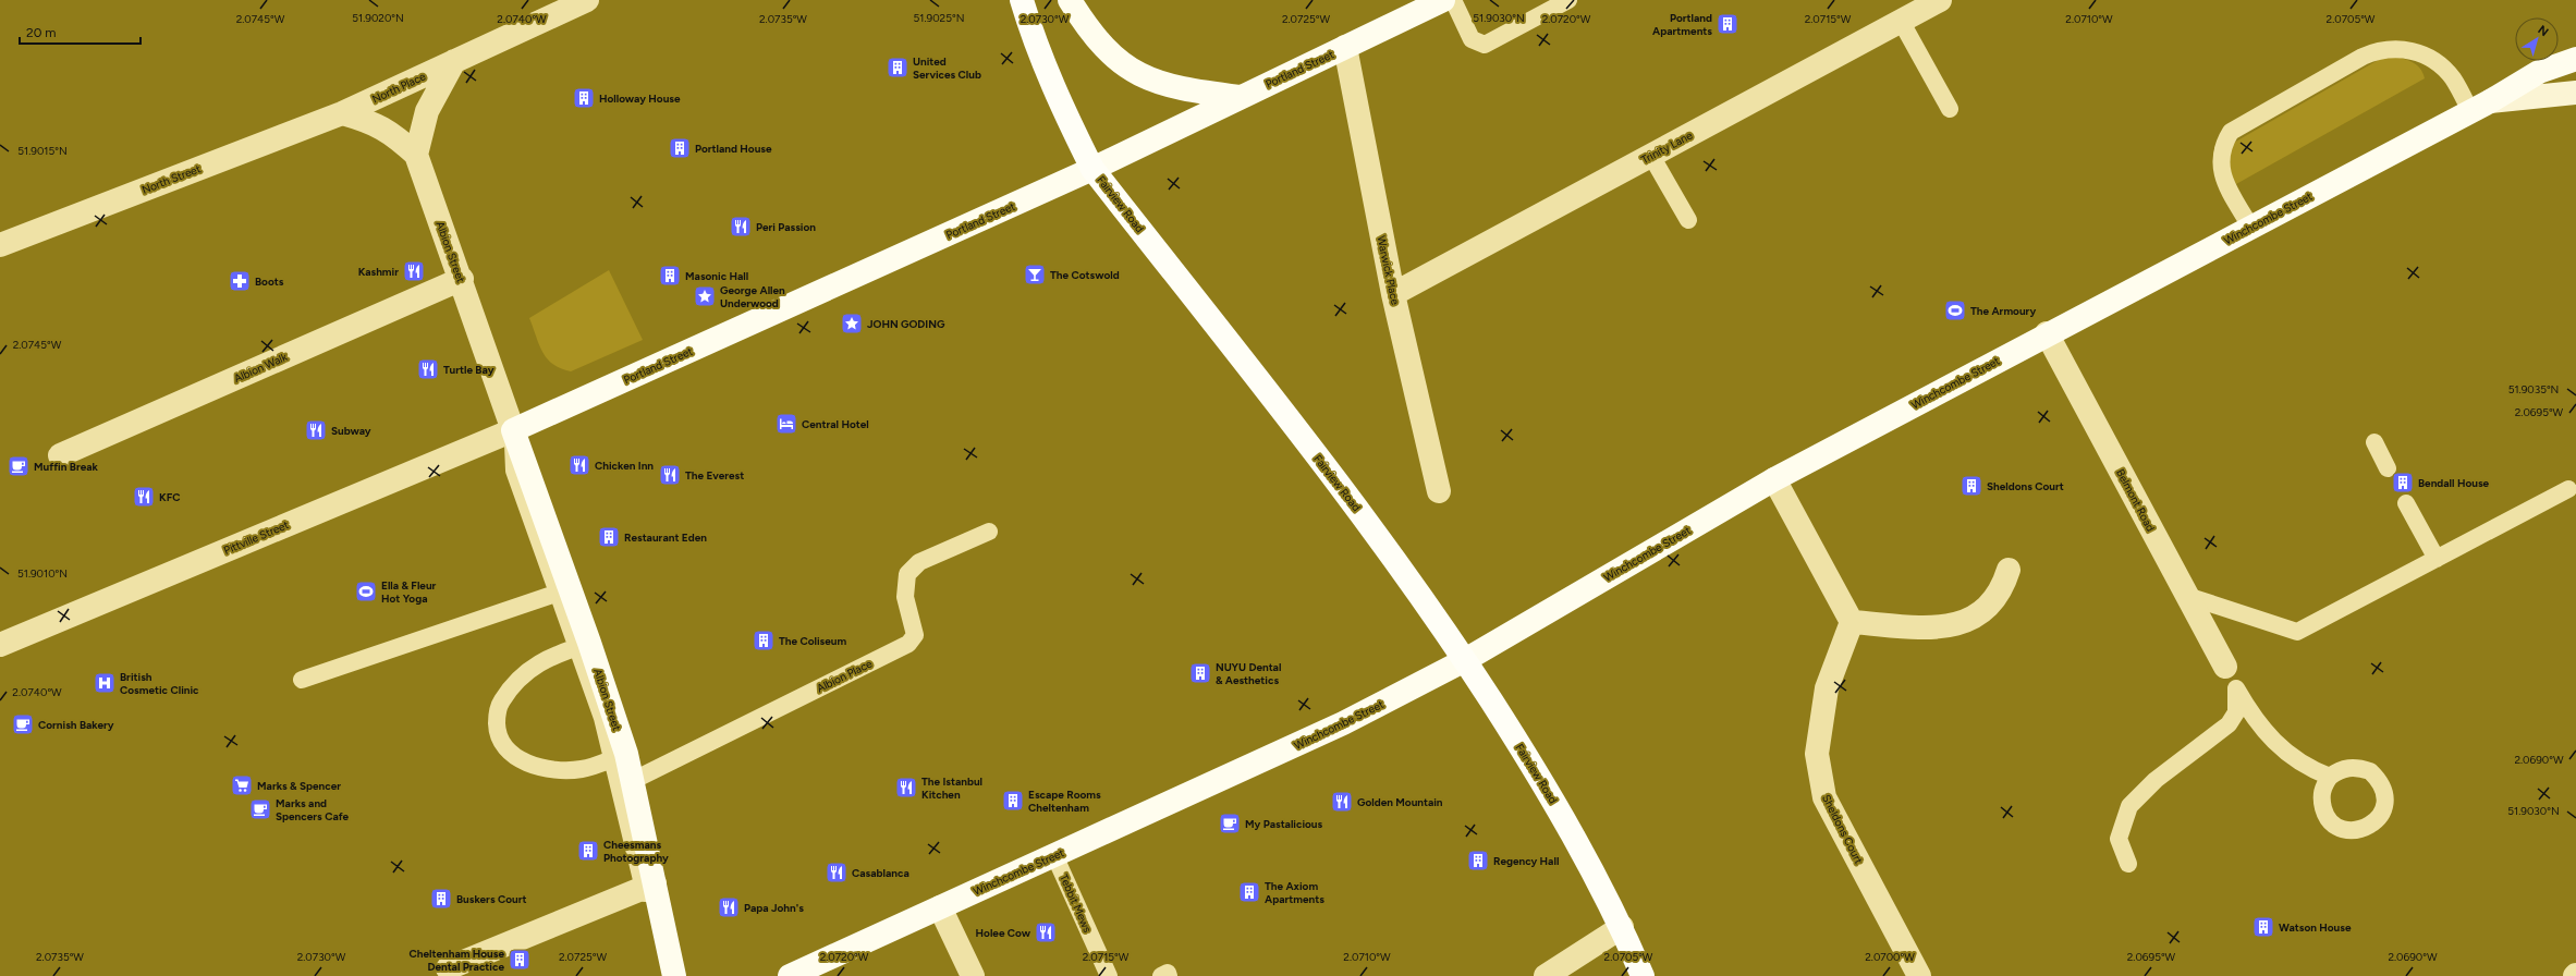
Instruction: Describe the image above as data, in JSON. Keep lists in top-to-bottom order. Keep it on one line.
{"streets":{"highway":["Fairview Road"],"main road":["Portland Street","Winchcombe Street","Albion Street"],"street":["North Place","Trinity Lane","North Street","Warwick Place","Albion Walk","Belmont Road","Pittville Street","Sheldons Court"],"lane":["Albion Place","Tebbit Mews"]},"crossings":[["Portland Street","Fairview Road"],["Portland Street","Albion Street"],["Portland Street","Warwick Place"],["Portland Street","Pittville Street"],["North Place","North Street"],["North Place","Albion Street"],["Trinity Lane","Warwick Place"],["North Street","Albion Street"],["Fairview Road","Winchcombe Street"],["Winchcombe Street","Belmont Road"],["Winchcombe Street","Tebbit Mews"],["Albion Street","Albion Walk"],["Albion Street","Pittville Street"],["Albion Street","Albion Place"]],"places":{"building":["Portland Apartments","United Services Club","Holloway House","Portland House","Masonic Hall","Bendall House","Sheldons Court","Restaurant Eden","The Coliseum","NUYU Dental & Aesthetics","Escape Rooms Cheltenham","Cheesmans Photography","Regency Hall","The Axiom Apartments","Buskers Court","Watson House","Cheltenham House Dental Practice"],"restaurant":["Peri Passion","Kashmir","Turtle Bay","Subway","Chicken Inn","The Everest","KFC","The Istanbul Kitchen","Golden Mountain","Casablanca","Papa John's","Holee Cow"],"bar":["The Cotswold"],"pharmacy":["Boots"],"place":["George Allen Underwood","JOHN GODING"],"sports":["The Armoury","Ella & Fleur Hot Yoga"],"hotel":["Central Hotel"],"cafe":["Muffin Break","Cornish Bakery","Marks and Spencers Cafe","My Pastalicious"],"hospital":["British Cosmetic Clinic"],"supermarket":["Marks & Spencer"]},"scale_bar":"20 m","north":"top right","coordinates":["51.9020°N","51.9025°N","51.9030°N","2.0745°W","2.0740°W","2.0735°W","2.0730°W","2.0725°W","2.0720°W","2.0715°W","2.0710°W","2.0705°W","51.9015°N","51.9035°N","2.0695°W","51.9010°N","2.0690°W","2.0700°W"]}
